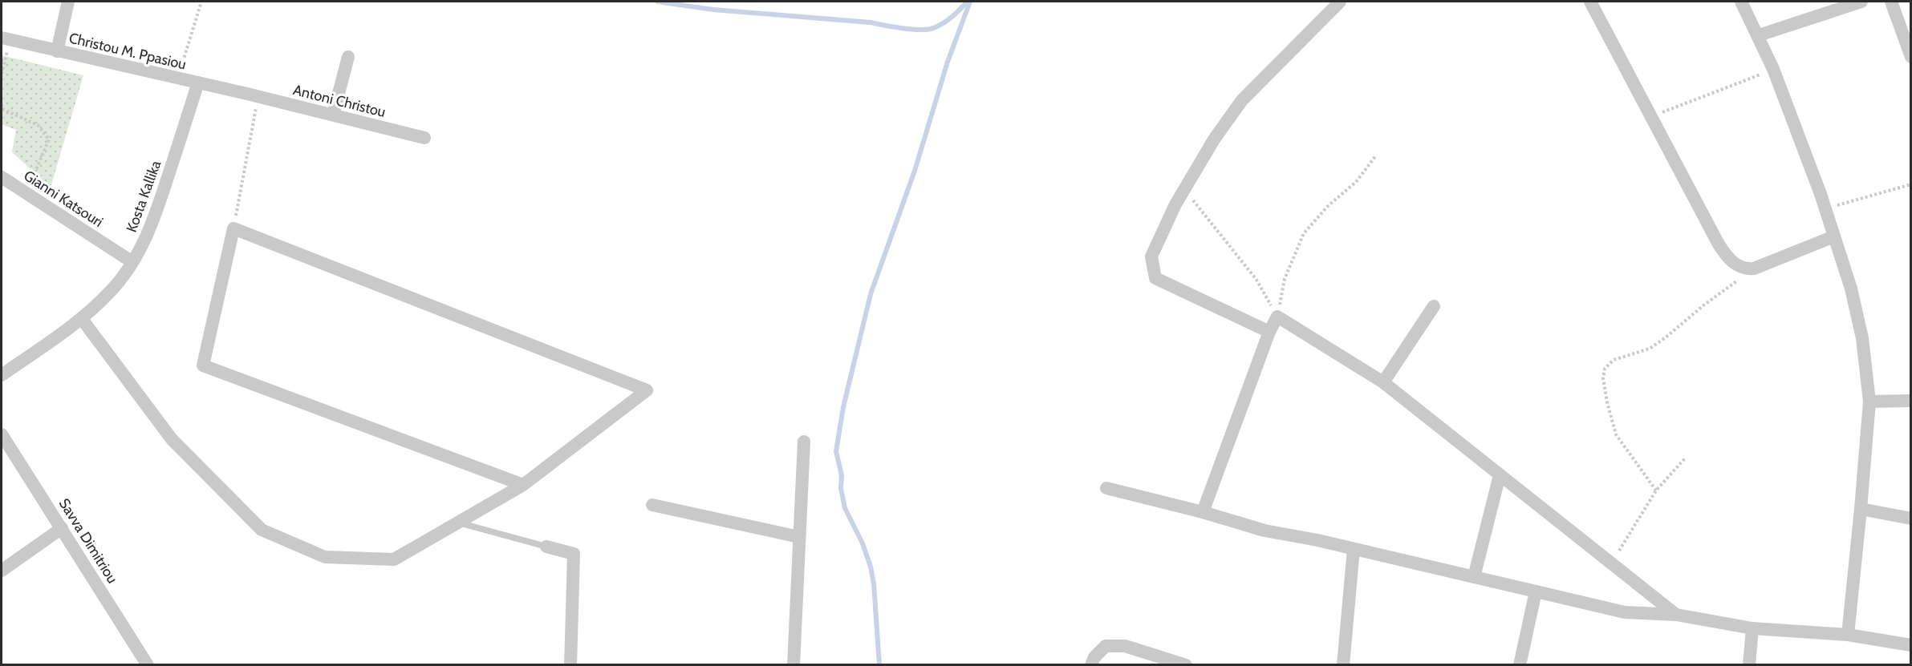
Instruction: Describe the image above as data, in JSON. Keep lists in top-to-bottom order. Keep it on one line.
{"streets":{"street":["Christou M. Ppasiou","Antoni Christou","Kosta Kallika","Gianni Katsouri","Savva Dimitriou"]},"crossings":[["Christou M. Ppasiou","Antoni Christou"],["Christou M. Ppasiou","Kosta Kallika"],["Kosta Kallika","Gianni Katsouri"]]}
